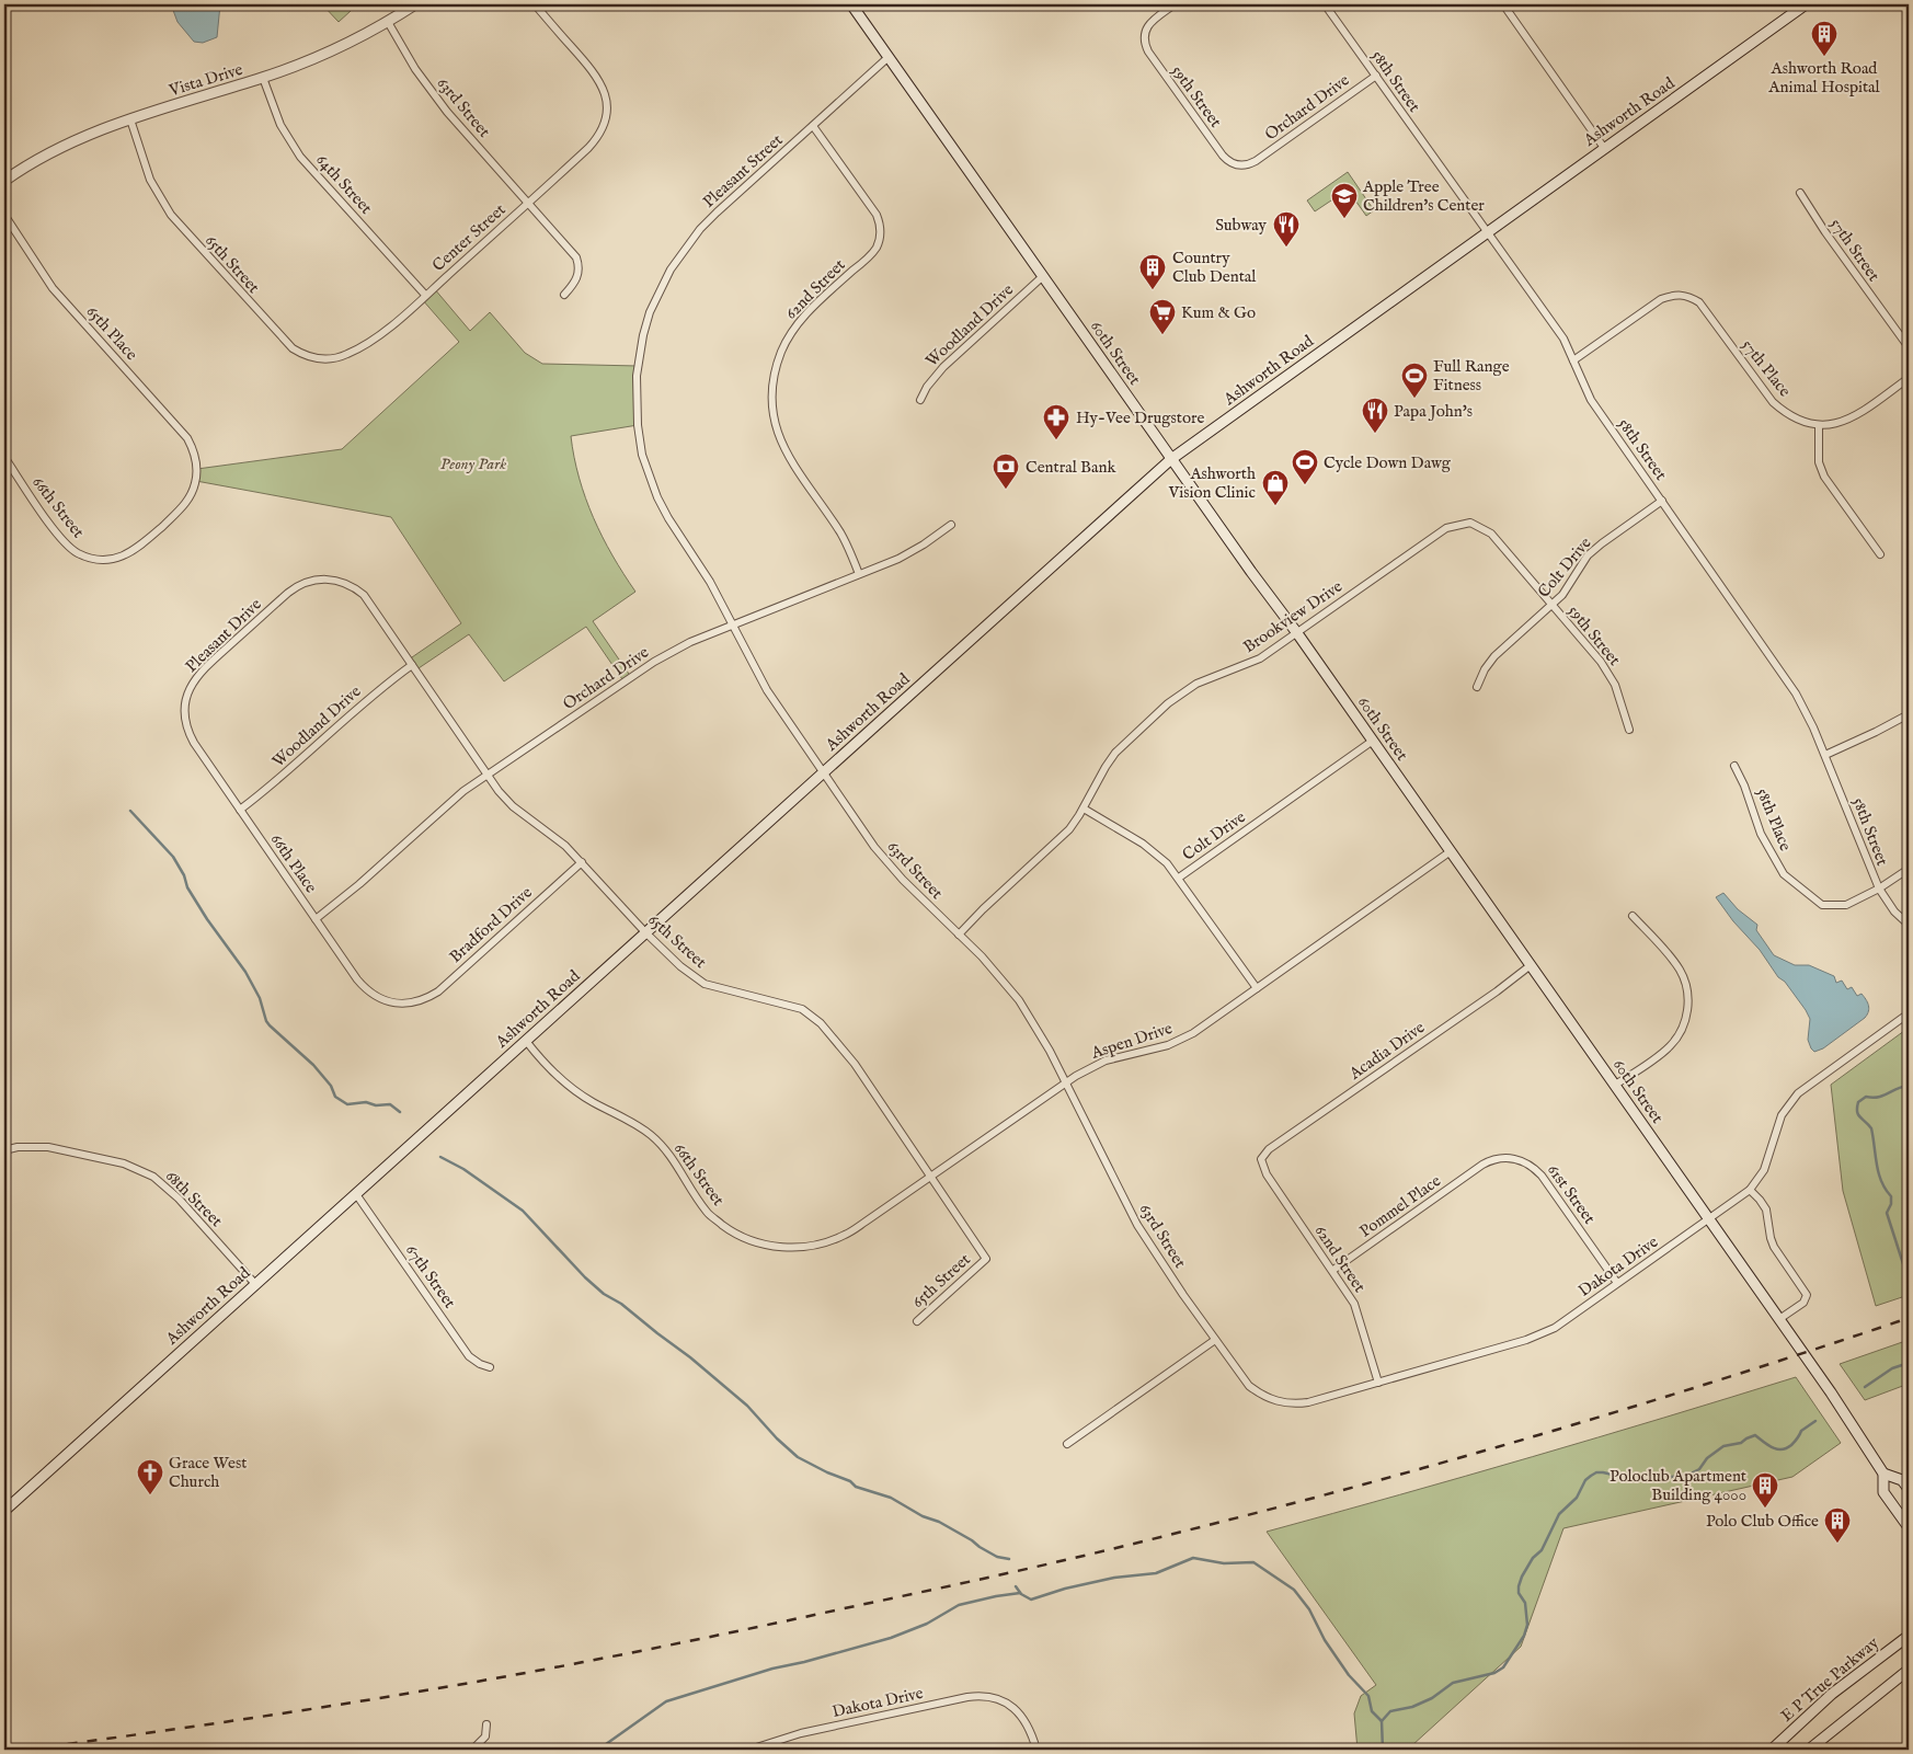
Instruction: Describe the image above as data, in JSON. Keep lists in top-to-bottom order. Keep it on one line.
{"streets":{"main road":["Vista Drive","Ashworth Road","60th Street","E P True Parkway"],"street":["58th Street","59th Street","63rd Street","Orchard Drive","Pleasant Street","64th Street","Center Street","57th Street","65th Street","62nd Street","Woodland Drive","65th Place","57th Place","66th Street","Colt Drive","Brookview Drive","Pleasant Drive","58th Place","66th Place","Bradford Drive","Aspen Drive","Acadia Drive","61st Street","68th Street","Pommel Place","Dakota Drive","67th Street"]},"crossings":[["Vista Drive","63rd Street"],["Vista Drive","64th Street"],["Vista Drive","65th Street"],["58th Street","Orchard Drive"],["58th Street","Ashworth Road"],["58th Street","57th Place"],["58th Street","Colt Drive"],["58th Street","58th Place"],["59th Street","Orchard Drive"],["59th Street","Colt Drive"],["59th Street","Brookview Drive"],["63rd Street","Orchard Drive"],["63rd Street","Ashworth Road"],["63rd Street","Pleasant Street"],["63rd Street","Center Street"],["63rd Street","Brookview Drive"],["63rd Street","Aspen Drive"],["63rd Street","Dakota Drive"],["Orchard Drive","65th Street"],["Orchard Drive","62nd Street"],["Orchard Drive","66th Place"],["Ashworth Road","65th Street"],["Ashworth Road","60th Street"],["Ashworth Road","66th Street"],["Ashworth Road","68th Street"],["Ashworth Road","67th Street"],["Pleasant Street","62nd Street"],["Pleasant Street","60th Street"],["64th Street","Center Street"],["Center Street","65th Street"],["65th Street","Woodland Drive"],["65th Street","Pleasant Drive"],["65th Street","Bradford Drive"],["65th Street","Aspen Drive"],["62nd Street","Acadia Drive"],["62nd Street","Pommel Place"],["62nd Street","Dakota Drive"],["Woodland Drive","60th Street"],["Woodland Drive","66th Place"],["65th Place","66th Street"],["60th Street","Colt Drive"],["60th Street","Brookview Drive"],["60th Street","Aspen Drive"],["60th Street","Acadia Drive"],["60th Street","Dakota Drive"],["66th Street","Aspen Drive"],["Pleasant Drive","66th Place"],["66th Place","Bradford Drive"],["61st Street","Pommel Place"],["61st Street","Dakota Drive"]],"parks":["Peony Park"],"places":{"building":["Ashworth Road Animal Hospital","Country Club Dental","Poloclub Apartment Building 4000","Polo Club Office"],"school or university":["Apple Tree Children's Center"],"restaurant":["Subway","Papa John's"],"supermarket":["Kum & Go"],"sports":["Full Range Fitness","Cycle Down Dawg"],"pharmacy":["Hy-Vee Drugstore"],"bank":["Central Bank"],"shop":["Ashworth Vision Clinic"],"church":["Grace West Church"]}}
